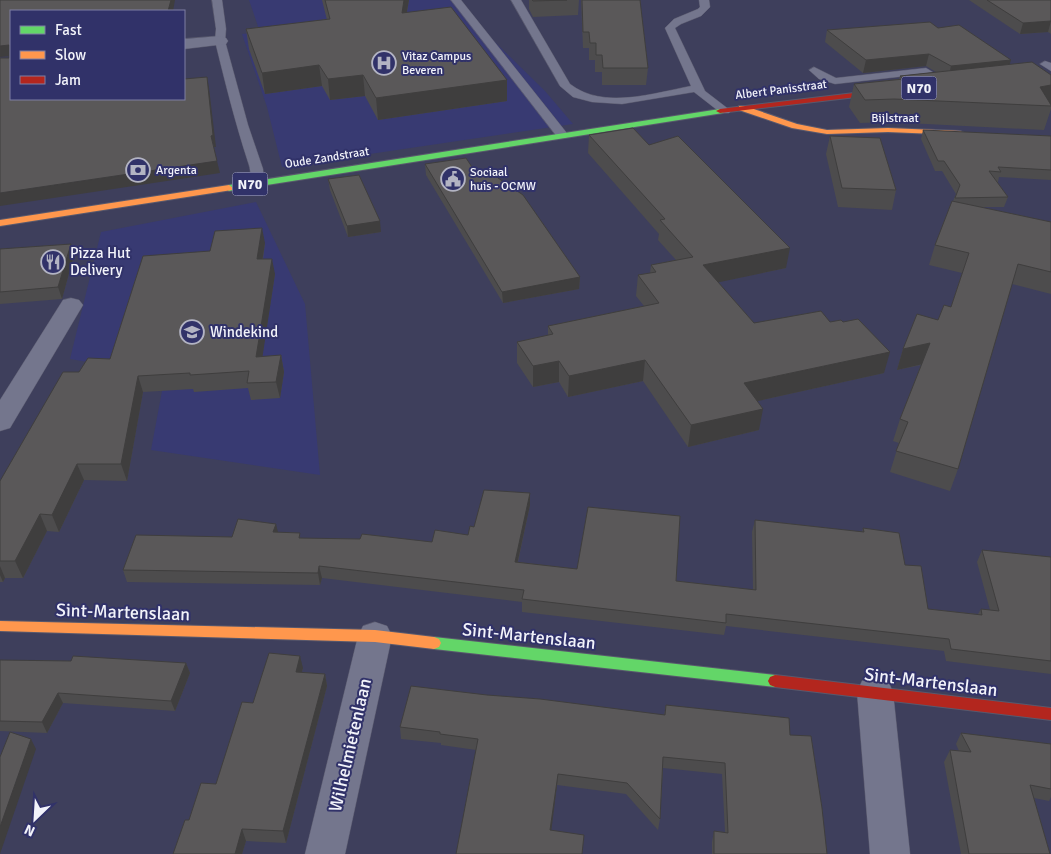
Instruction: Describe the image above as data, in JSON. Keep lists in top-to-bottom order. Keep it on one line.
{"streets":{"main road":["N70","Albert Panisstraat","Bijlstraat","Oude Zandstraat","Sint-Martenslaan"],"street":["Wilhelmietenlaan"]},"crossings":[["Albert Panisstraat","Bijlstraat"],["Albert Panisstraat","Oude Zandstraat"],["Sint-Martenslaan","Wilhelmietenlaan"]],"places":{"hospital":["Vitaz Campus Beveren"],"bank":["Argenta"],"public building":["Sociaal huis - OCMW"],"restaurant":["Pizza Hut Delivery"],"school or university":["Windekind"]},"legend":["Fast","Slow","Jam"],"north":"bottom left"}
